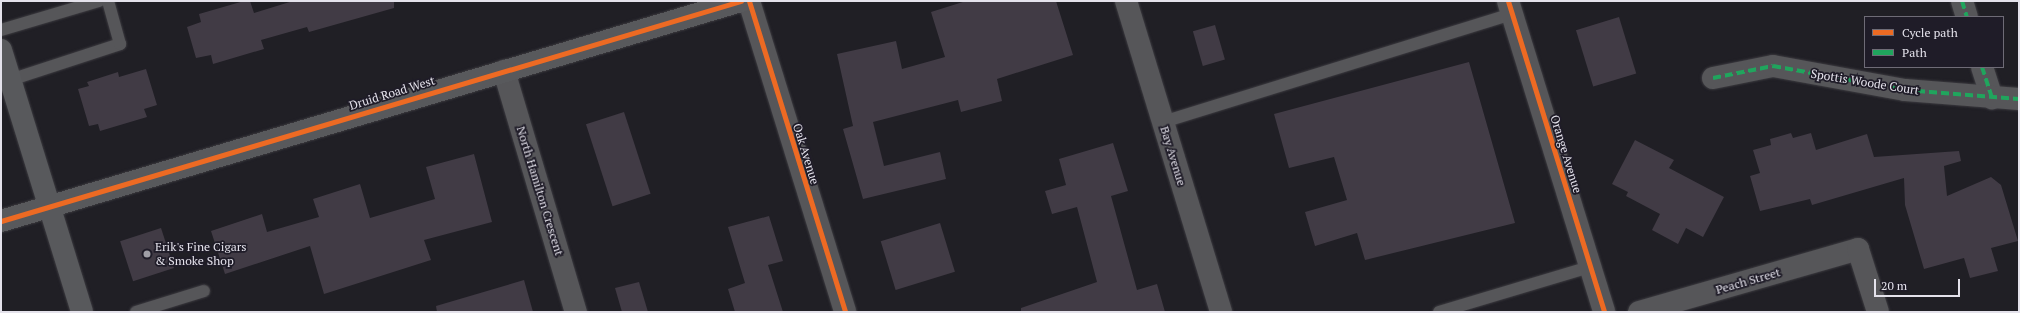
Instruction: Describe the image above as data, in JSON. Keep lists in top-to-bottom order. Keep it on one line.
{"streets":{"street":["Spottis Woode Court","Druid Road West","Oak Avenue","Orange Avenue","Bay Avenue","North Hamilton Crescent","Peach Street"]},"crossings":[["Druid Road West","North Hamilton Crescent"]],"places":["Erik's Fine Cigars & Smoke Shop"],"legend":["Cycle path","Path"],"scale_bar":"20 m"}
